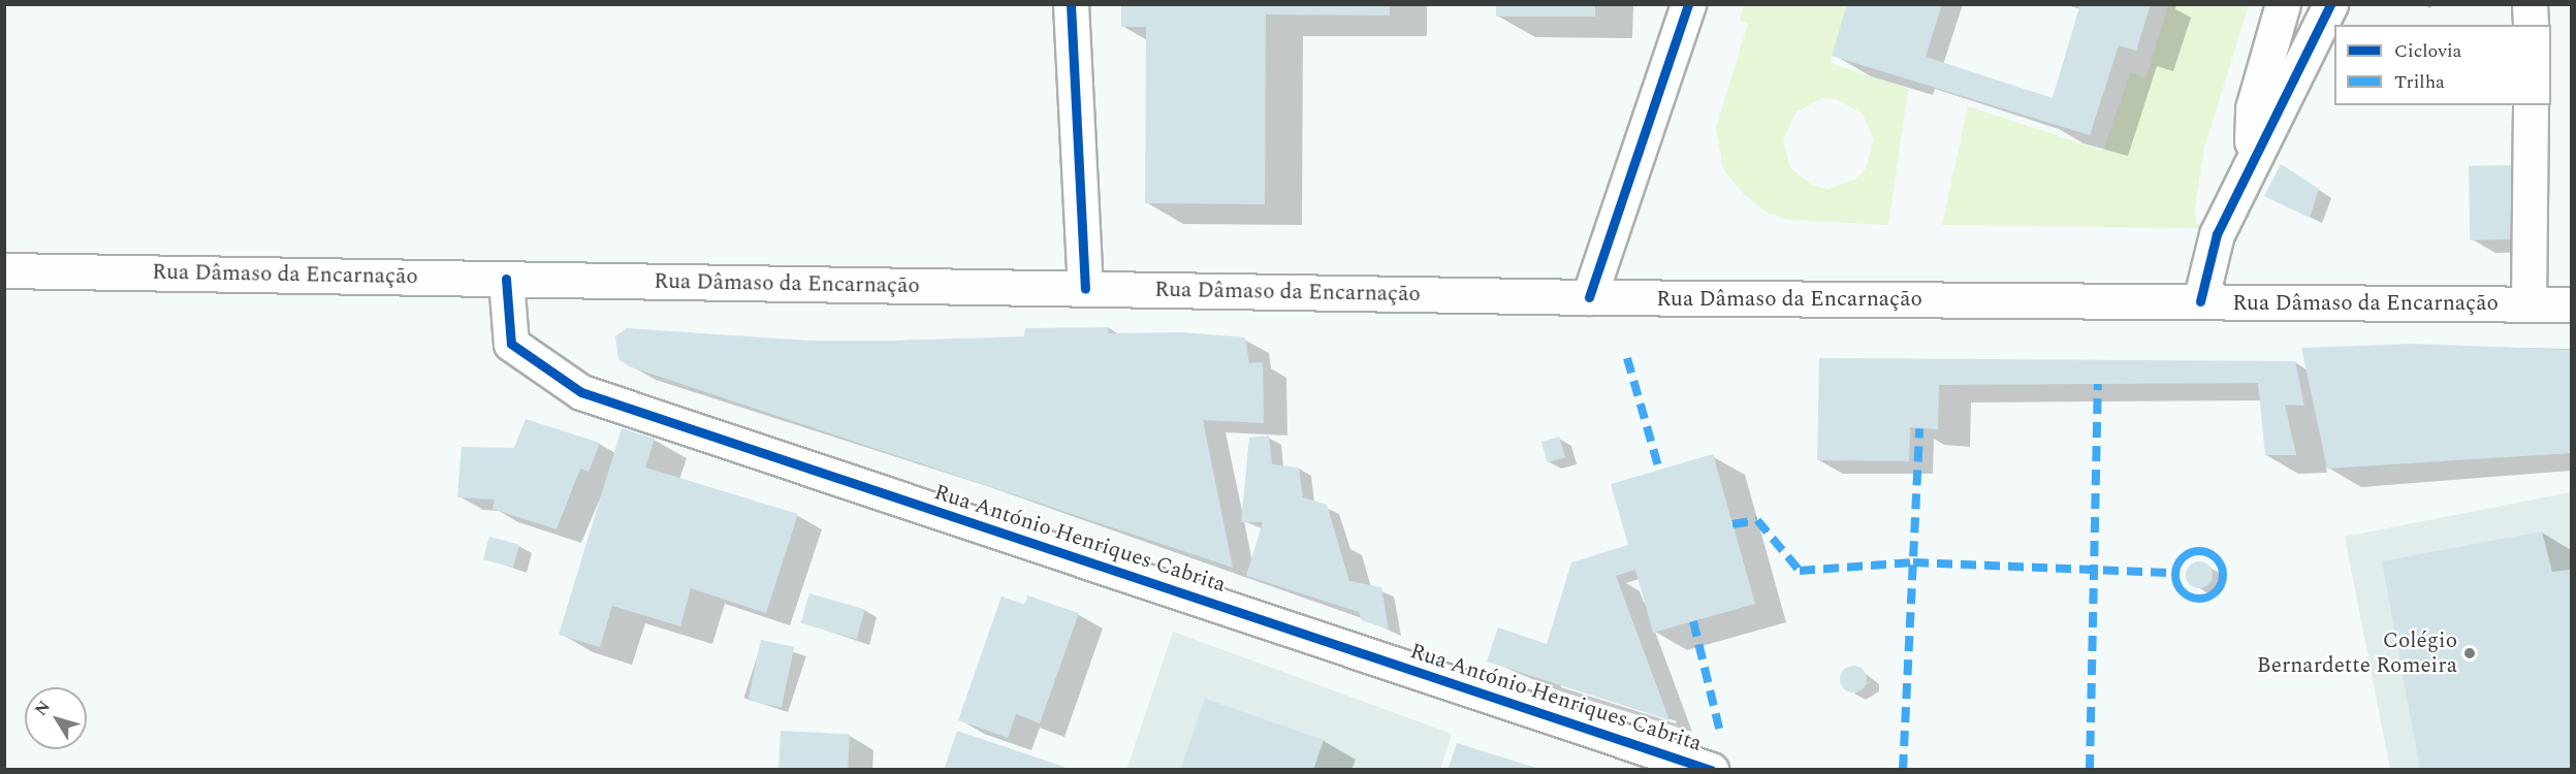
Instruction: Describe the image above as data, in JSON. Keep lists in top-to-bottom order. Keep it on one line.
{"streets":{"street":["Rua Dâmaso da Encarnação","Rua António Henriques Cabrita"]},"crossings":[["Rua Dâmaso da Encarnação","Rua António Henriques Cabrita"]],"places":["Colégio Bernardette Romeira"],"legend":["Ciclovia","Trilha"],"north":"top left"}
